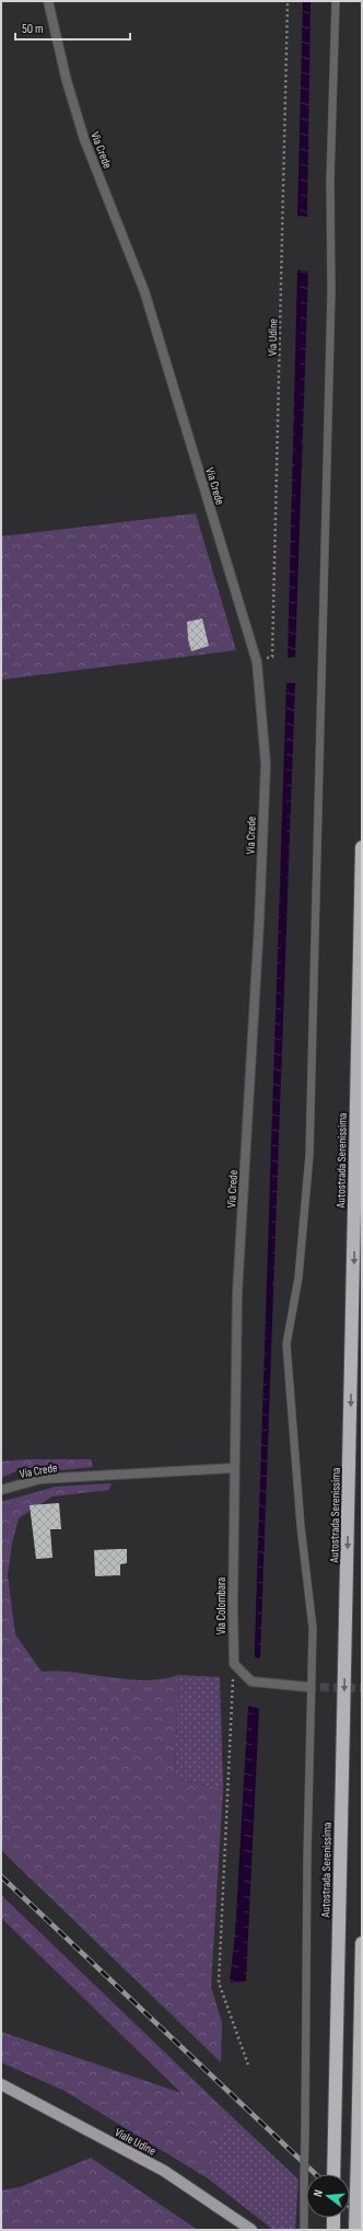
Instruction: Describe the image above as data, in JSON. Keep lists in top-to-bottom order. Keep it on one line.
{"streets":{"highway":["Autostrada Serenissima"],"main road":["Viale Udine"],"street":["Via Crede","Via Colombara"],"path":["Via Udine"]},"crossings":[["Via Crede","Via Udine"],["Via Crede","Via Colombara"]],"one_way":["Autostrada Serenissima"],"scale_bar":"50 m","north":"left"}
